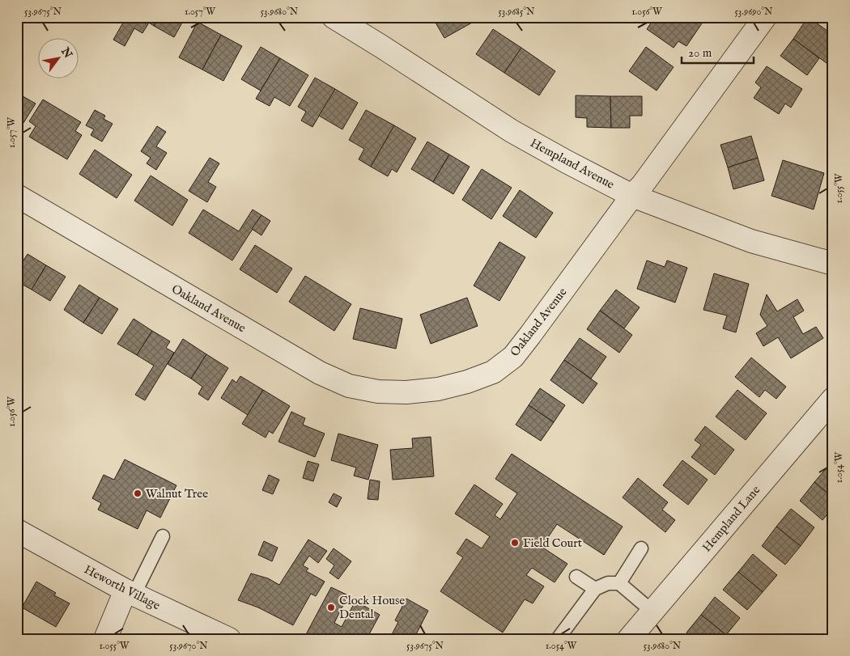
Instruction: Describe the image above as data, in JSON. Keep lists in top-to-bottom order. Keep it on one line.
{"streets":{"street":["Hempland Avenue","Oakland Avenue","Hempland Lane","Heworth Village"]},"crossings":[["Hempland Avenue","Oakland Avenue"]],"places":["Walnut Tree","Field Court","Clock House Dental"],"scale_bar":"20 m","north":"top right","coordinates":["53.9675°N","1.057°W","53.9680°N","53.9685°N","1.056°W","53.9690°N","1.055°W","1.054°W","53.9670°N"]}
